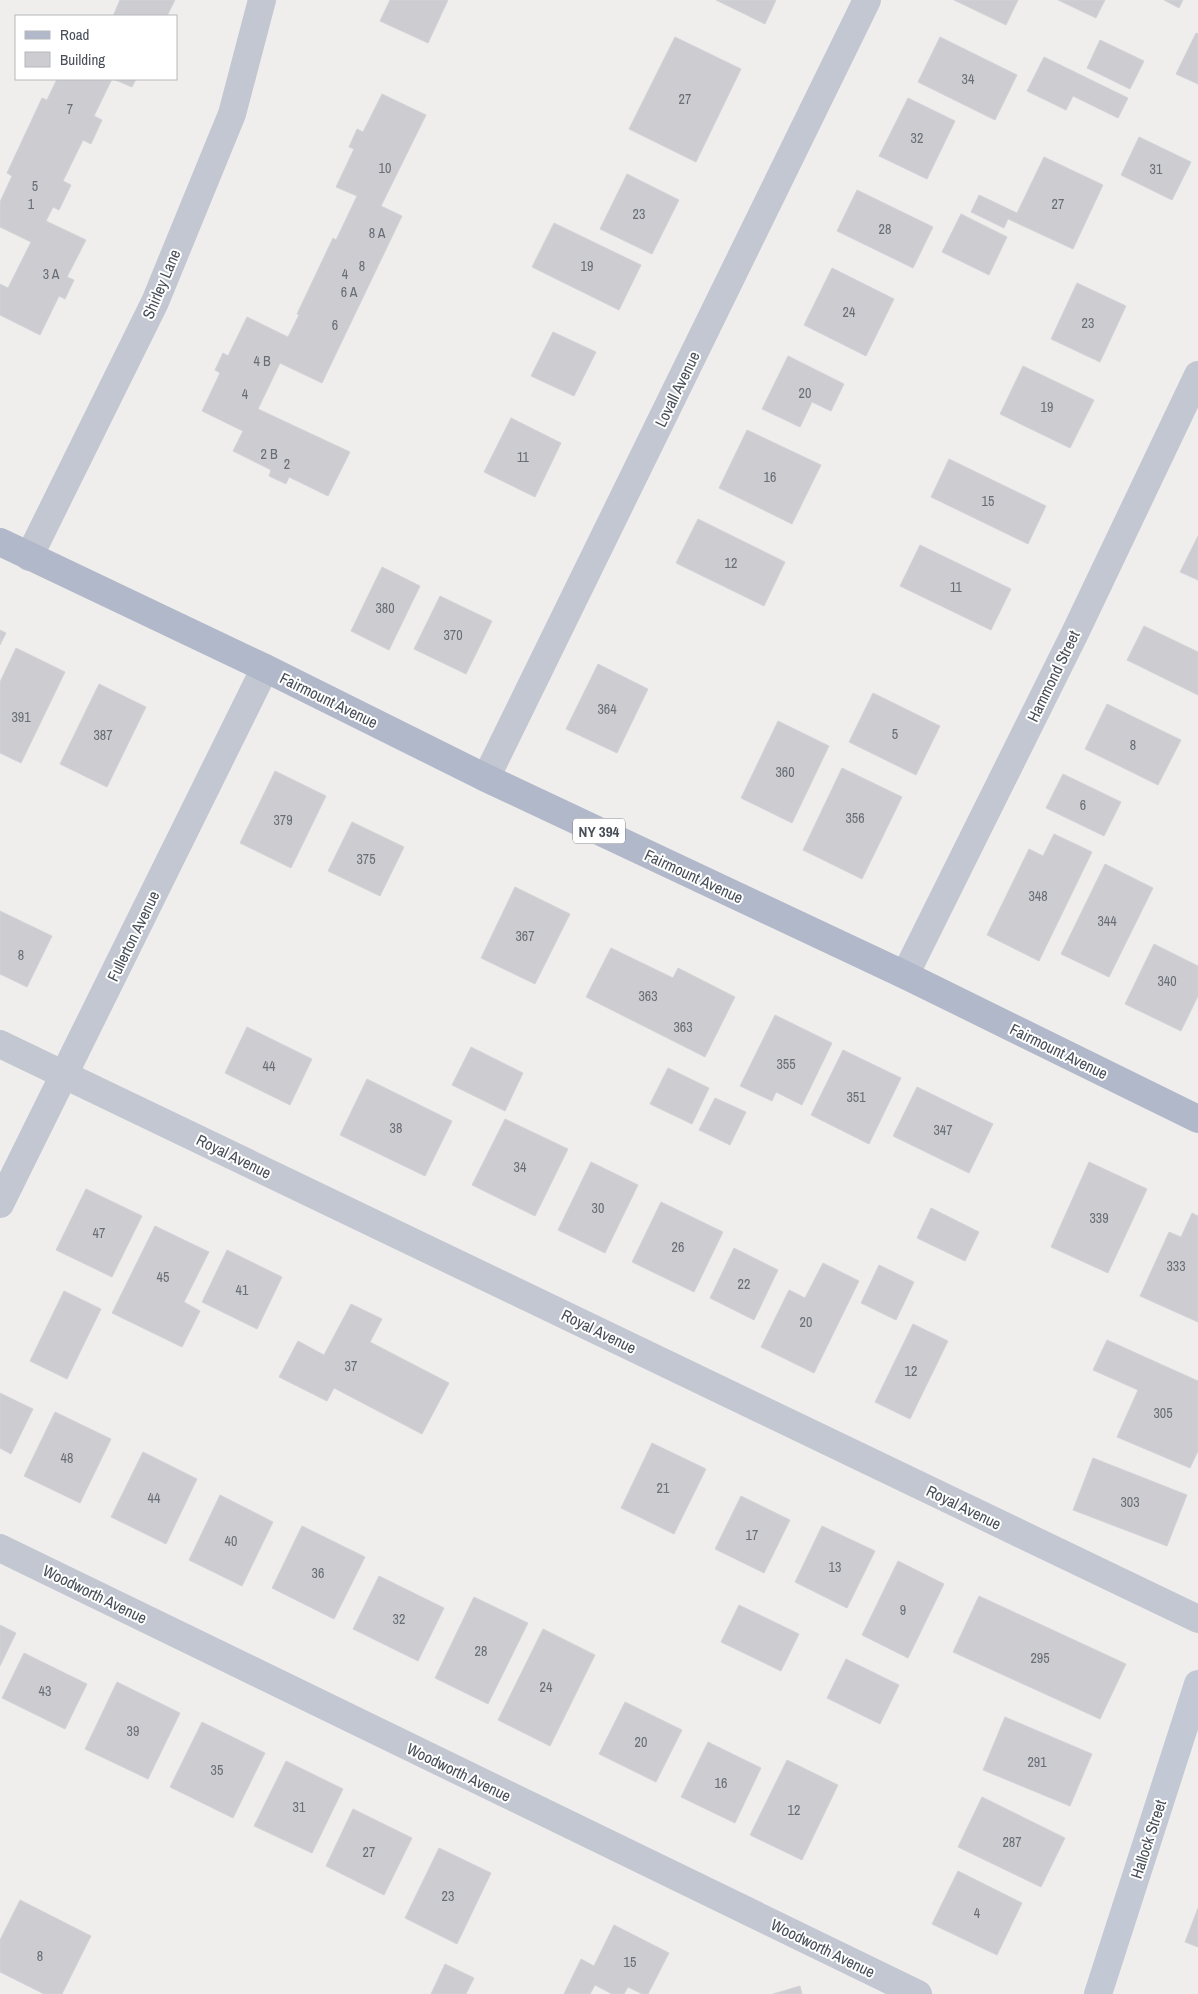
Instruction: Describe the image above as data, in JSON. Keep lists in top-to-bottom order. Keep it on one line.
{"streets":{"main road":["Fairmount Avenue","NY 394"],"street":["Shirley Lane","Lovall Avenue","Hammond Street","Fullerton Avenue","Royal Avenue","Woodworth Avenue","Hallock Street"]},"crossings":[["Shirley Lane","Fairmount Avenue"],["Lovall Avenue","Fairmount Avenue"],["Hammond Street","Fairmount Avenue"],["Fairmount Avenue","Fullerton Avenue"],["Fullerton Avenue","Royal Avenue"]],"house_numbers":["34","27","7","32","10","31","5","1","27","23","28","8 A","8","19","3 A","4","6 A","24","23","6","4 B","20","4","19","2 B","11","2","16","15","12","11","380","370","364","391","5","387","8","360","6","356","379","375","348","344","367","8","340","363","363","355","44","351","38","347","34","30","339","47","26","333","45","22","41","20","37","12","305","48","21","44","303","17","40","13","36","9","32","28","295","24","43","39","20","291","35","16","31","12","287","27","23","4","8","15"],"legend":["Road","Building"]}
